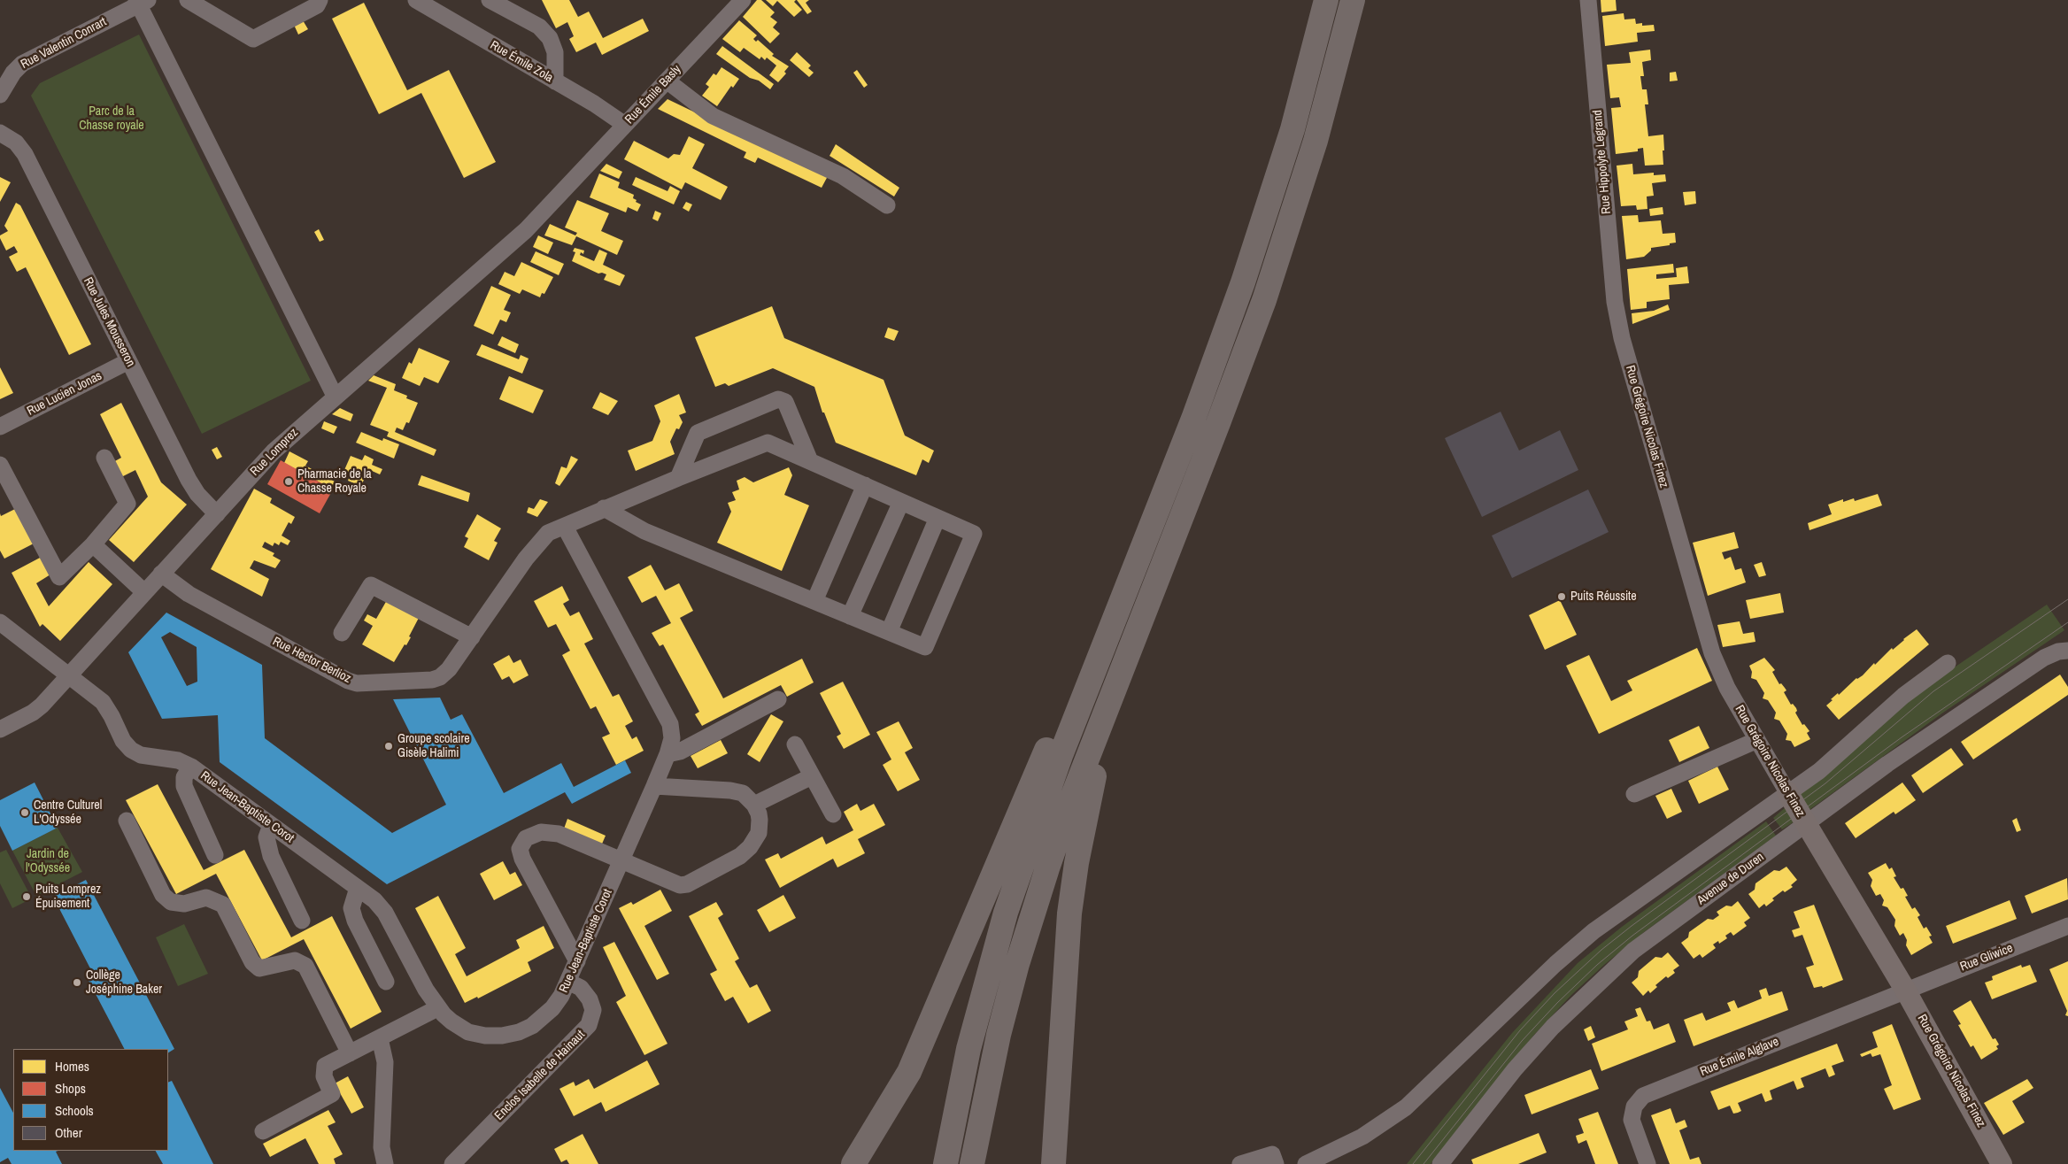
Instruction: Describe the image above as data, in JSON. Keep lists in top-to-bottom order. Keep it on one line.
{"streets":{"main road":["Rue Grégoire Nicolas Finez"],"street":["Rue Valentin Conrart","Rue Émile Zola","Rue Émile Basly","Rue Hippolyte Legrand","Rue Jules Mousseron","Rue Lucien Jonas","Rue Lomprez","Rue Hector Berlioz","Rue Jean-Baptiste Corot","Avenue de Duren","Rue Gliwice","Rue Émile Alglave","Enclos Isabelle de Hainaut"]},"crossings":[["Rue Émile Zola","Rue Émile Basly"],["Rue Émile Basly","Rue Lomprez"],["Rue Hippolyte Legrand","Rue Grégoire Nicolas Finez"],["Rue Jules Mousseron","Rue Lucien Jonas"],["Rue Jules Mousseron","Rue Lomprez"],["Rue Grégoire Nicolas Finez","Avenue de Duren"],["Rue Grégoire Nicolas Finez","Rue Gliwice"],["Rue Grégoire Nicolas Finez","Rue Émile Alglave"],["Rue Lomprez","Rue Hector Berlioz"],["Rue Lomprez","Rue Jean-Baptiste Corot"],["Rue Hector Berlioz","Rue Jean-Baptiste Corot"],["Rue Jean-Baptiste Corot","Enclos Isabelle de Hainaut"],["Rue Gliwice","Rue Émile Alglave"]],"parks":["Parc de la Chasse royale","Jardin de l'Odyssée"],"places":["Pharmacie de la Chasse Royale","Puits Réussite","Groupe scolaire Gisèle Halimi","Centre Culturel L'Odyssée","Puits Lomprez Épuisement","Collège Joséphine Baker"],"legend":["Homes","Shops","Schools","Other"]}
